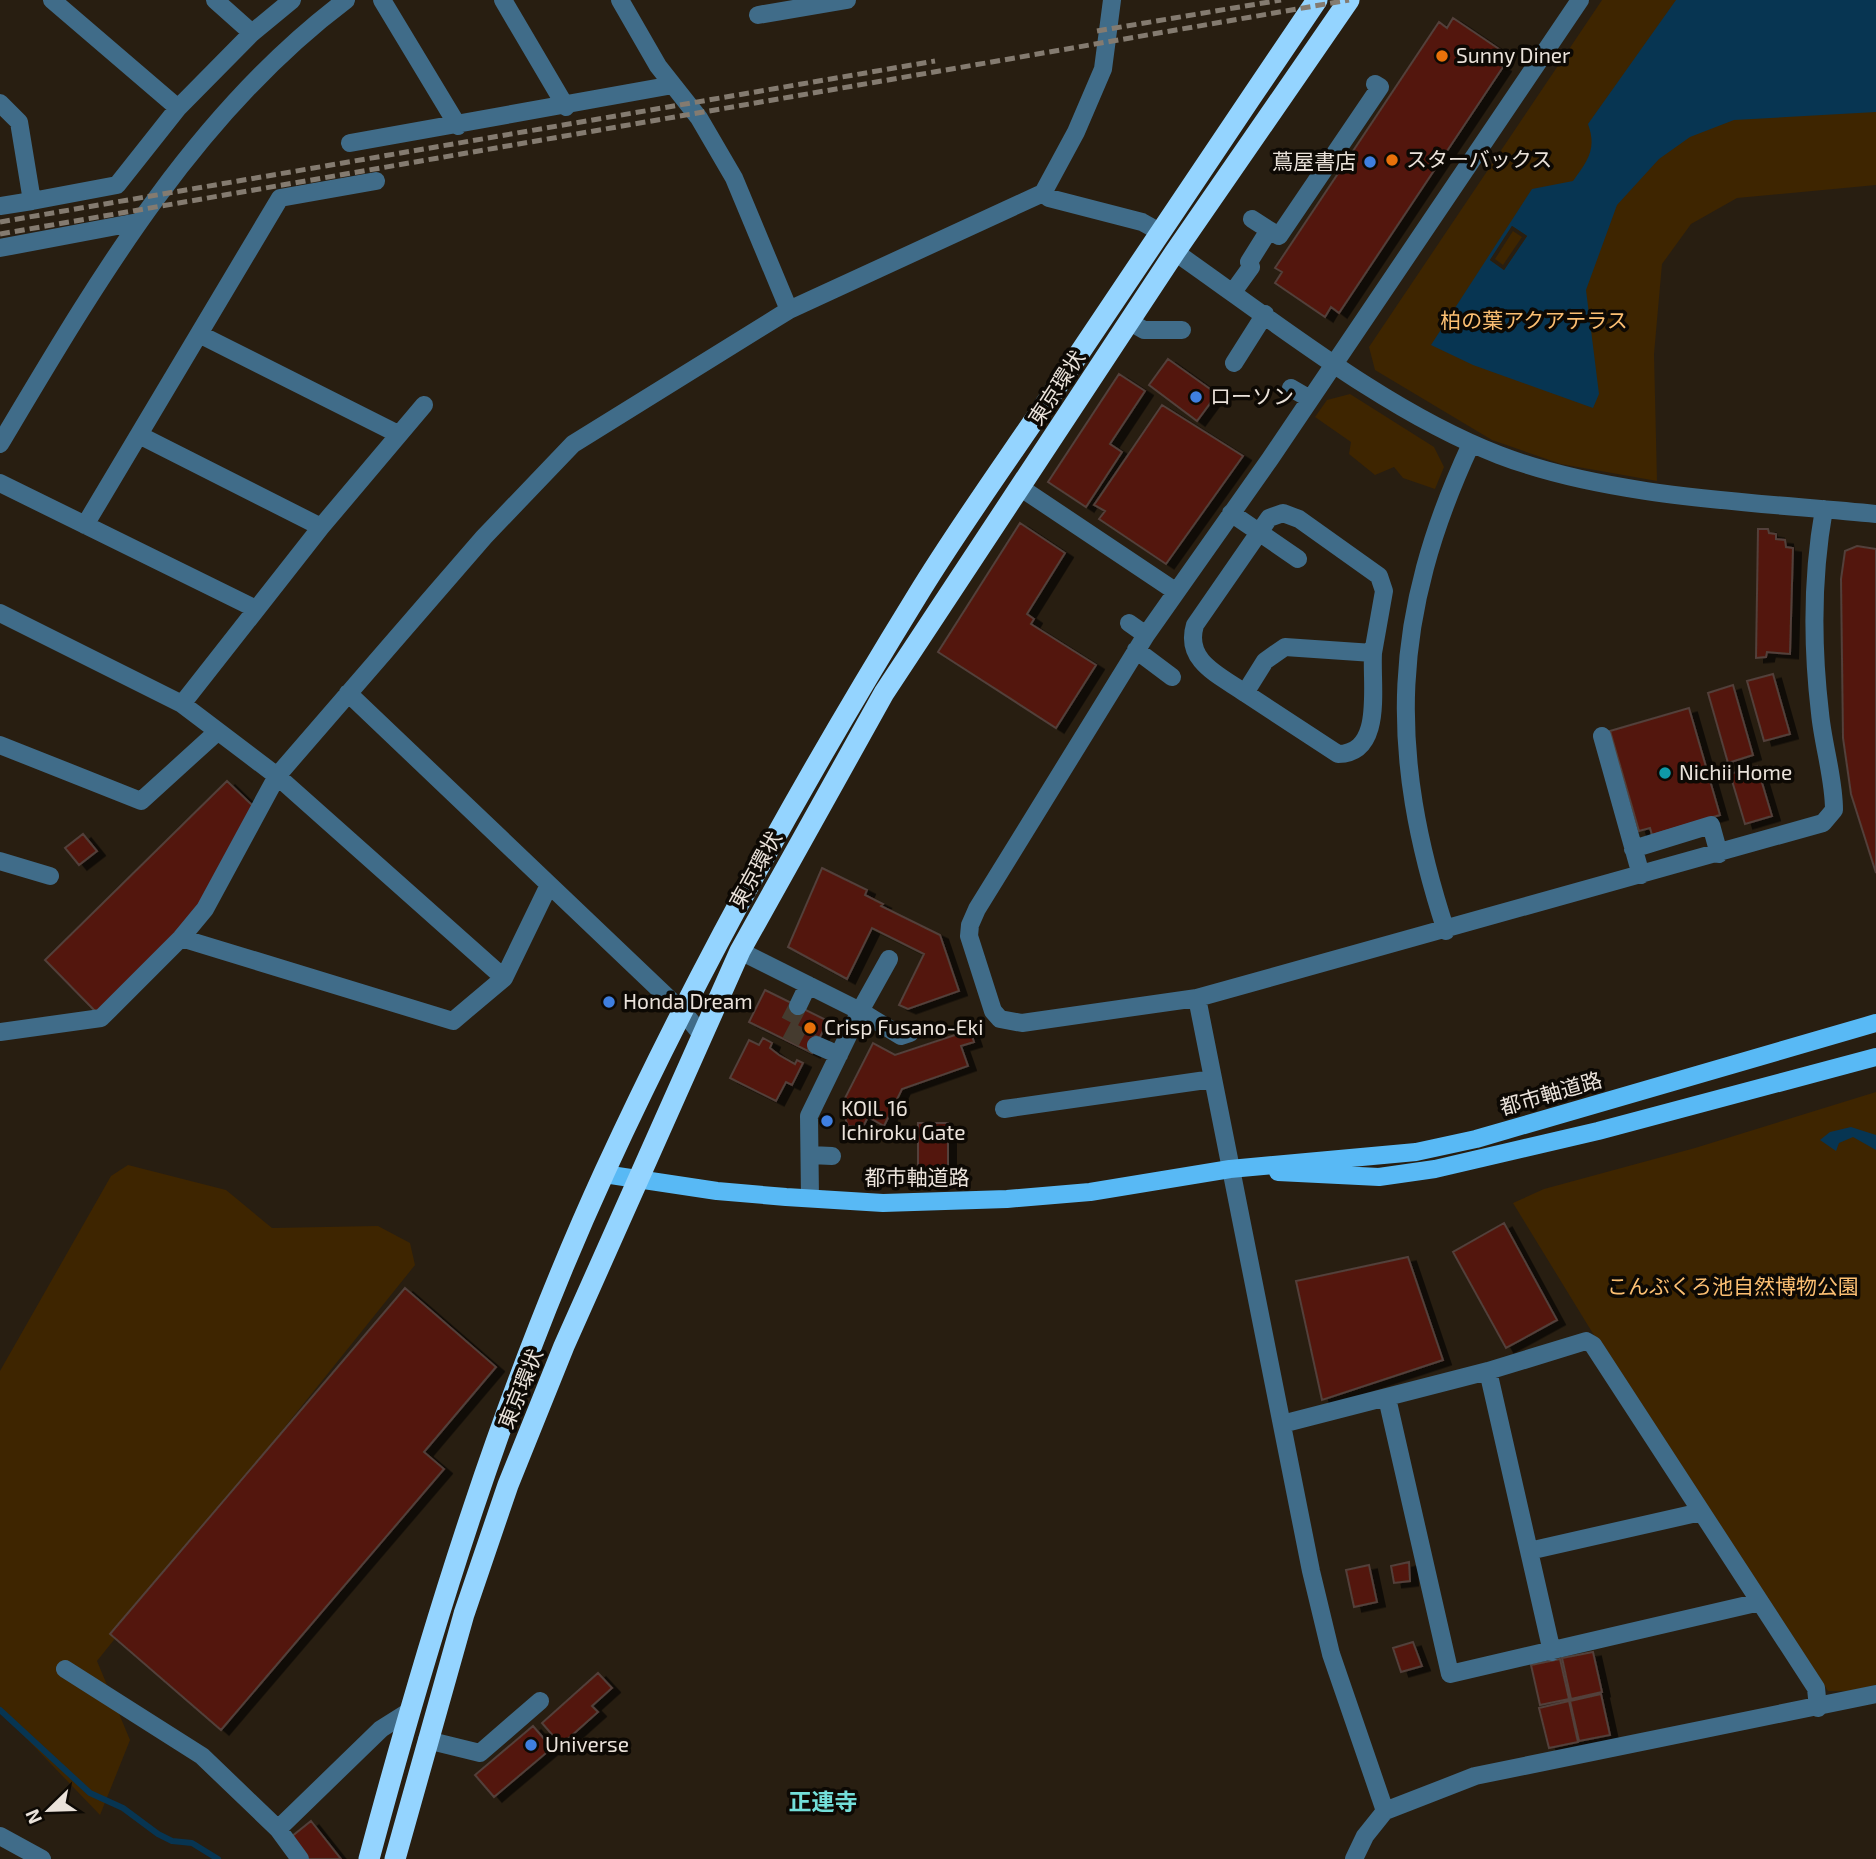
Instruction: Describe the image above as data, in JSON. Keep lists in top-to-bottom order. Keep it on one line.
{"streets":{"highway":["東京環状"],"main road":["都市軸道路"]},"crossings":[["東京環状","都市軸道路"]],"districts":["正連寺"],"parks":["柏の葉アクアテラス","こんぶくろ池自然博物公園"],"places":["Sunny Diner","スターバックス","蔦屋書店","ローソン","Nichii Home","Honda Dream","Crisp Fusano-Eki","KOIL 16 Ichiroku Gate","Universe"],"north":"bottom left"}
